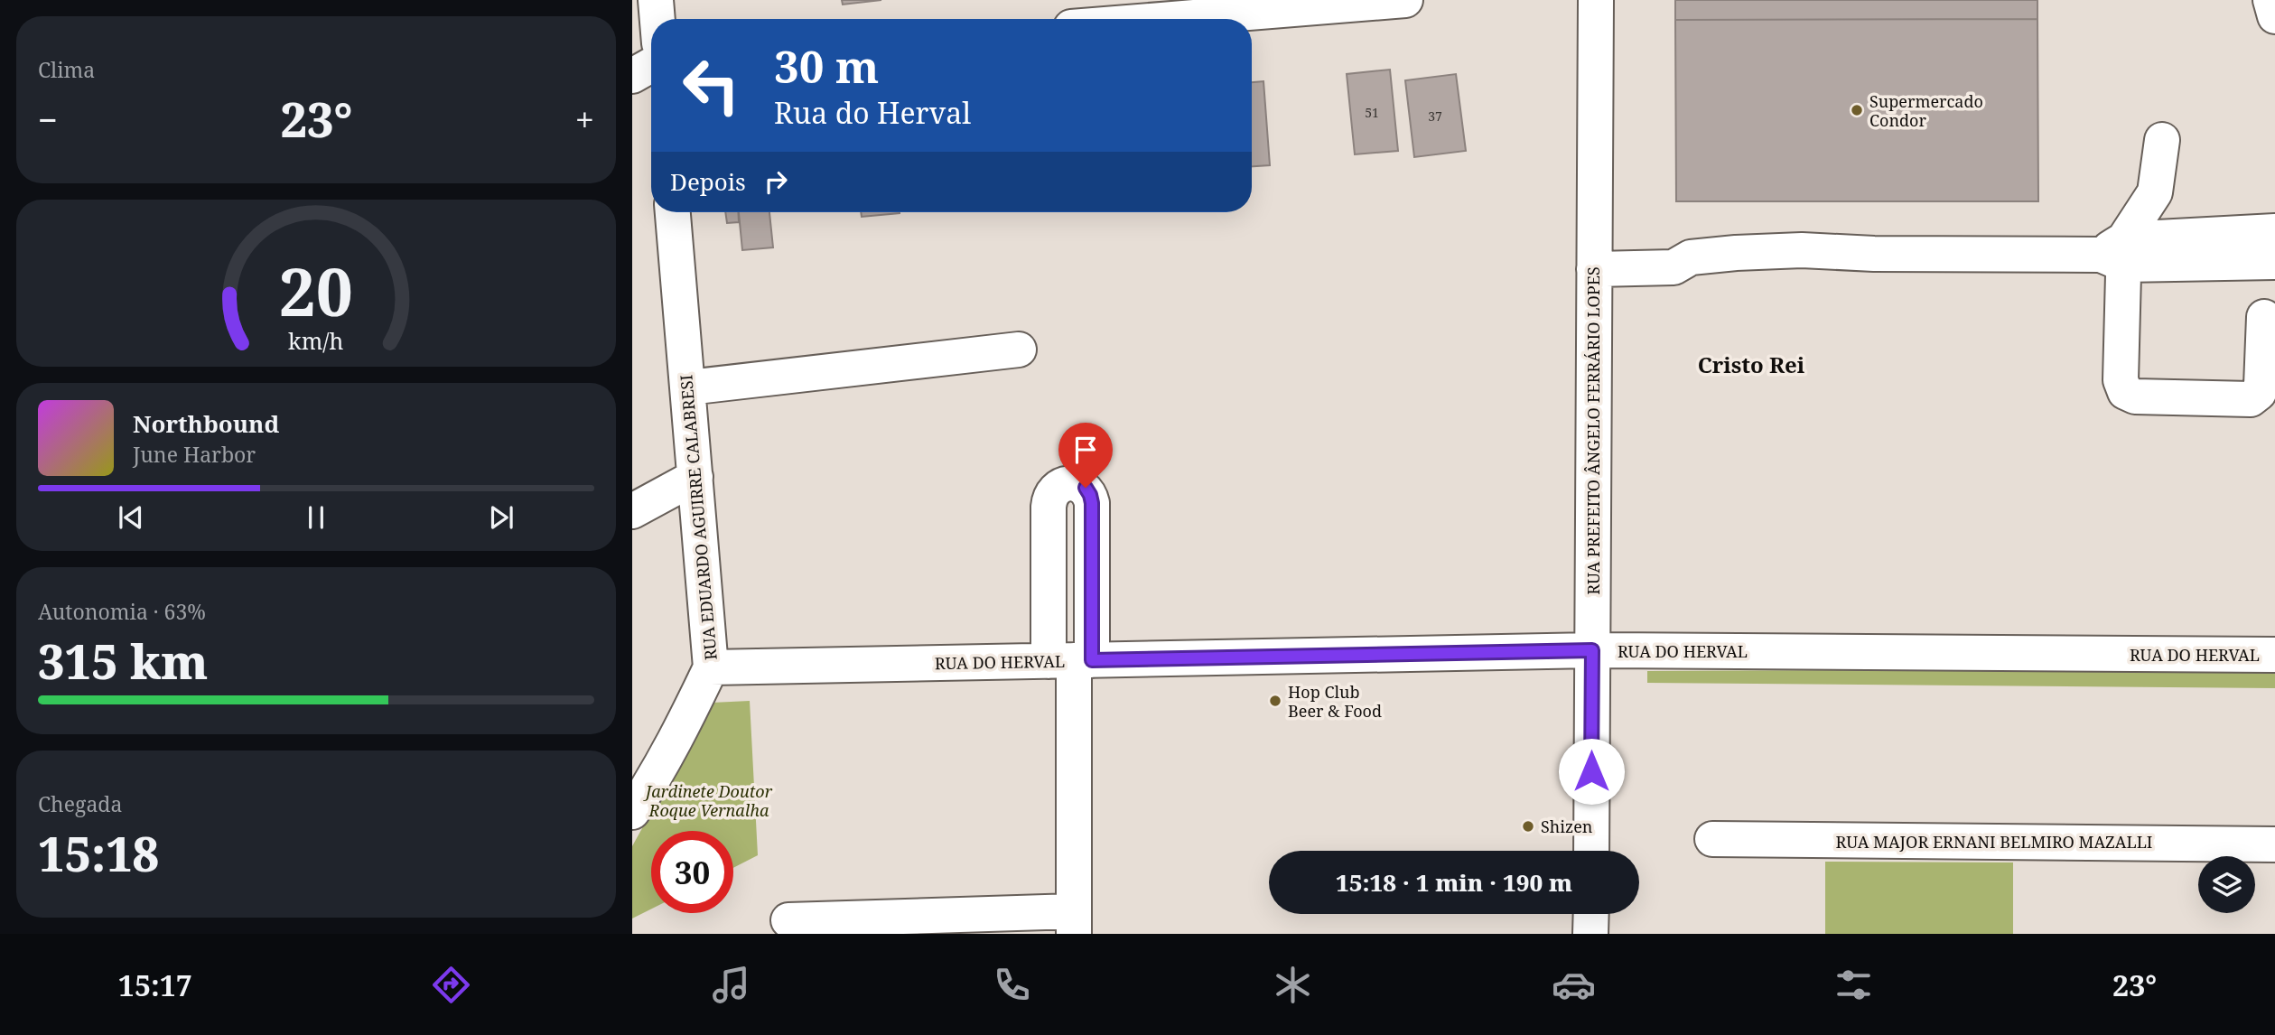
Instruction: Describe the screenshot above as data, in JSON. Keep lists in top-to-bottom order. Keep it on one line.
{"streets":{"street":["RUA PREFEITO ÂNGELO FERRÁRIO LOPES","RUA EDUARDO AGUIRRE CALABRESI","RUA DO HERVAL","RUA MAJOR ERNANI BELMIRO MAZALLI"]},"crossings":[["RUA PREFEITO ÂNGELO FERRÁRIO LOPES","RUA DO HERVAL"],["RUA EDUARDO AGUIRRE CALABRESI","RUA DO HERVAL"]],"districts":["Cristo Rei"],"parks":["Jardinete Doutor Roque Vernalha"],"places":["Supermercado Condor","Hop Club Beer & Food","Shizen"],"house_numbers":["51","37"],"page":{"tile":["Clima",["Autonomia · 63%","315 km"],["Chegada","15:18"]],"turn":["30 m","Rua do Herval"],"heat":["−","23°","+"],"then":"Depois","song":["Northbound","June Harbor"],"limit":"30","trip":"15:18 · 1 min · 190 m","tabs":["15:17","23°"],"gauge":["20","km/h"]}}
